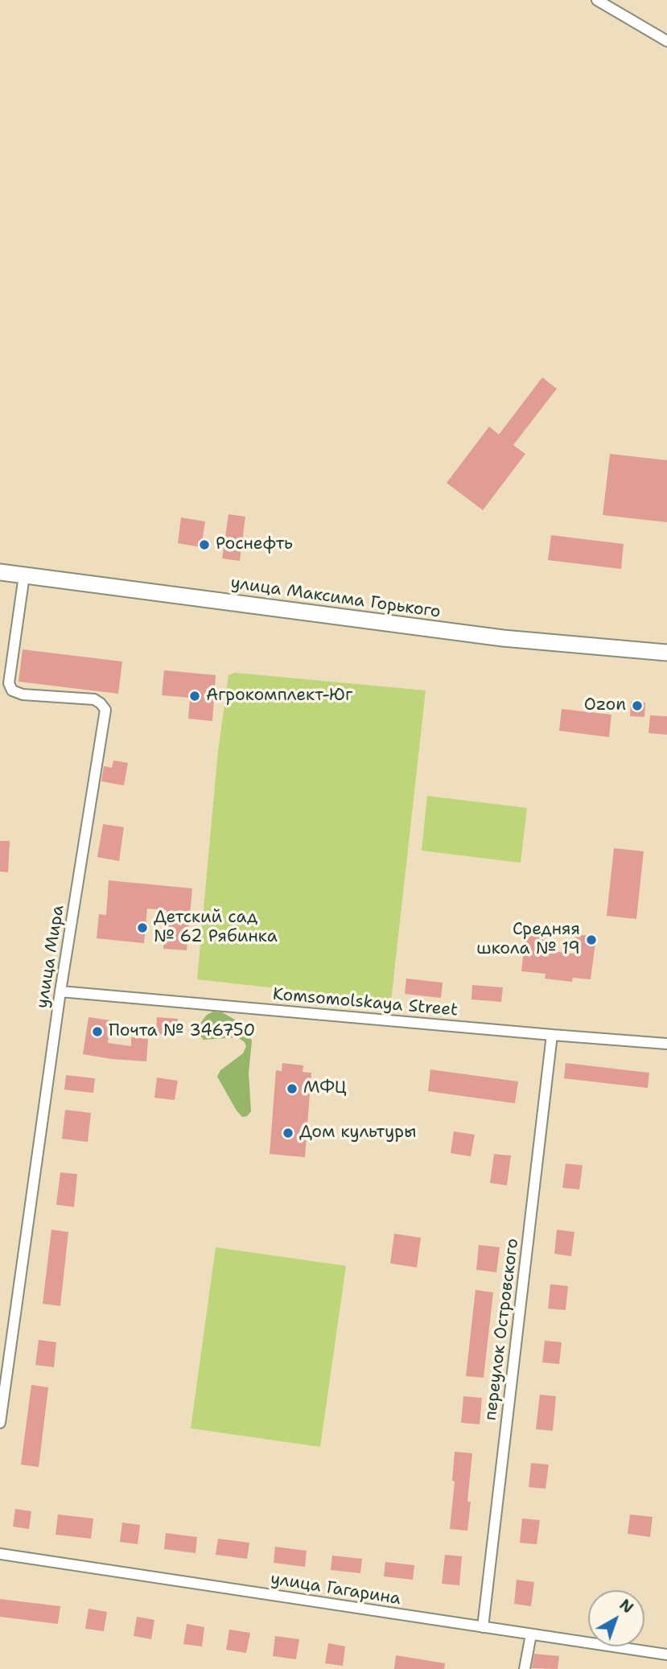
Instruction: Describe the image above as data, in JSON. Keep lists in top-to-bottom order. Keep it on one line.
{"streets":{"main road":["улица Максима Горького"],"street":["улица Мира","Komsomolskaya Street","переулок Островского","улица Гагарина"]},"crossings":[["улица Максима Горького","улица Мира"],["улица Мира","Komsomolskaya Street"],["Komsomolskaya Street","переулок Островского"],["переулок Островского","улица Гагарина"]],"places":["Роснефть","Агрокомплект-Юг","Ozon","Детский сад № 62 Рябинка","Средняя школа № 19","Почта № 346750","МФЦ","Дом культуры"],"north":"top right"}
